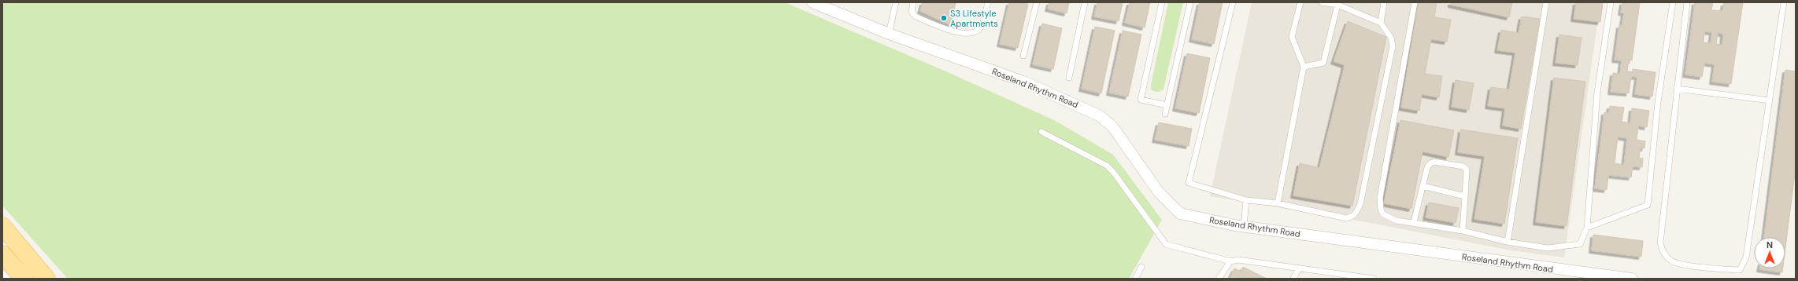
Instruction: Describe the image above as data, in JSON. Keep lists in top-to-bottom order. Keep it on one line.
{"streets":{"street":["Roseland Rhythm Road"]},"places":["S3 Lifestyle Apartments"],"north":"top"}
